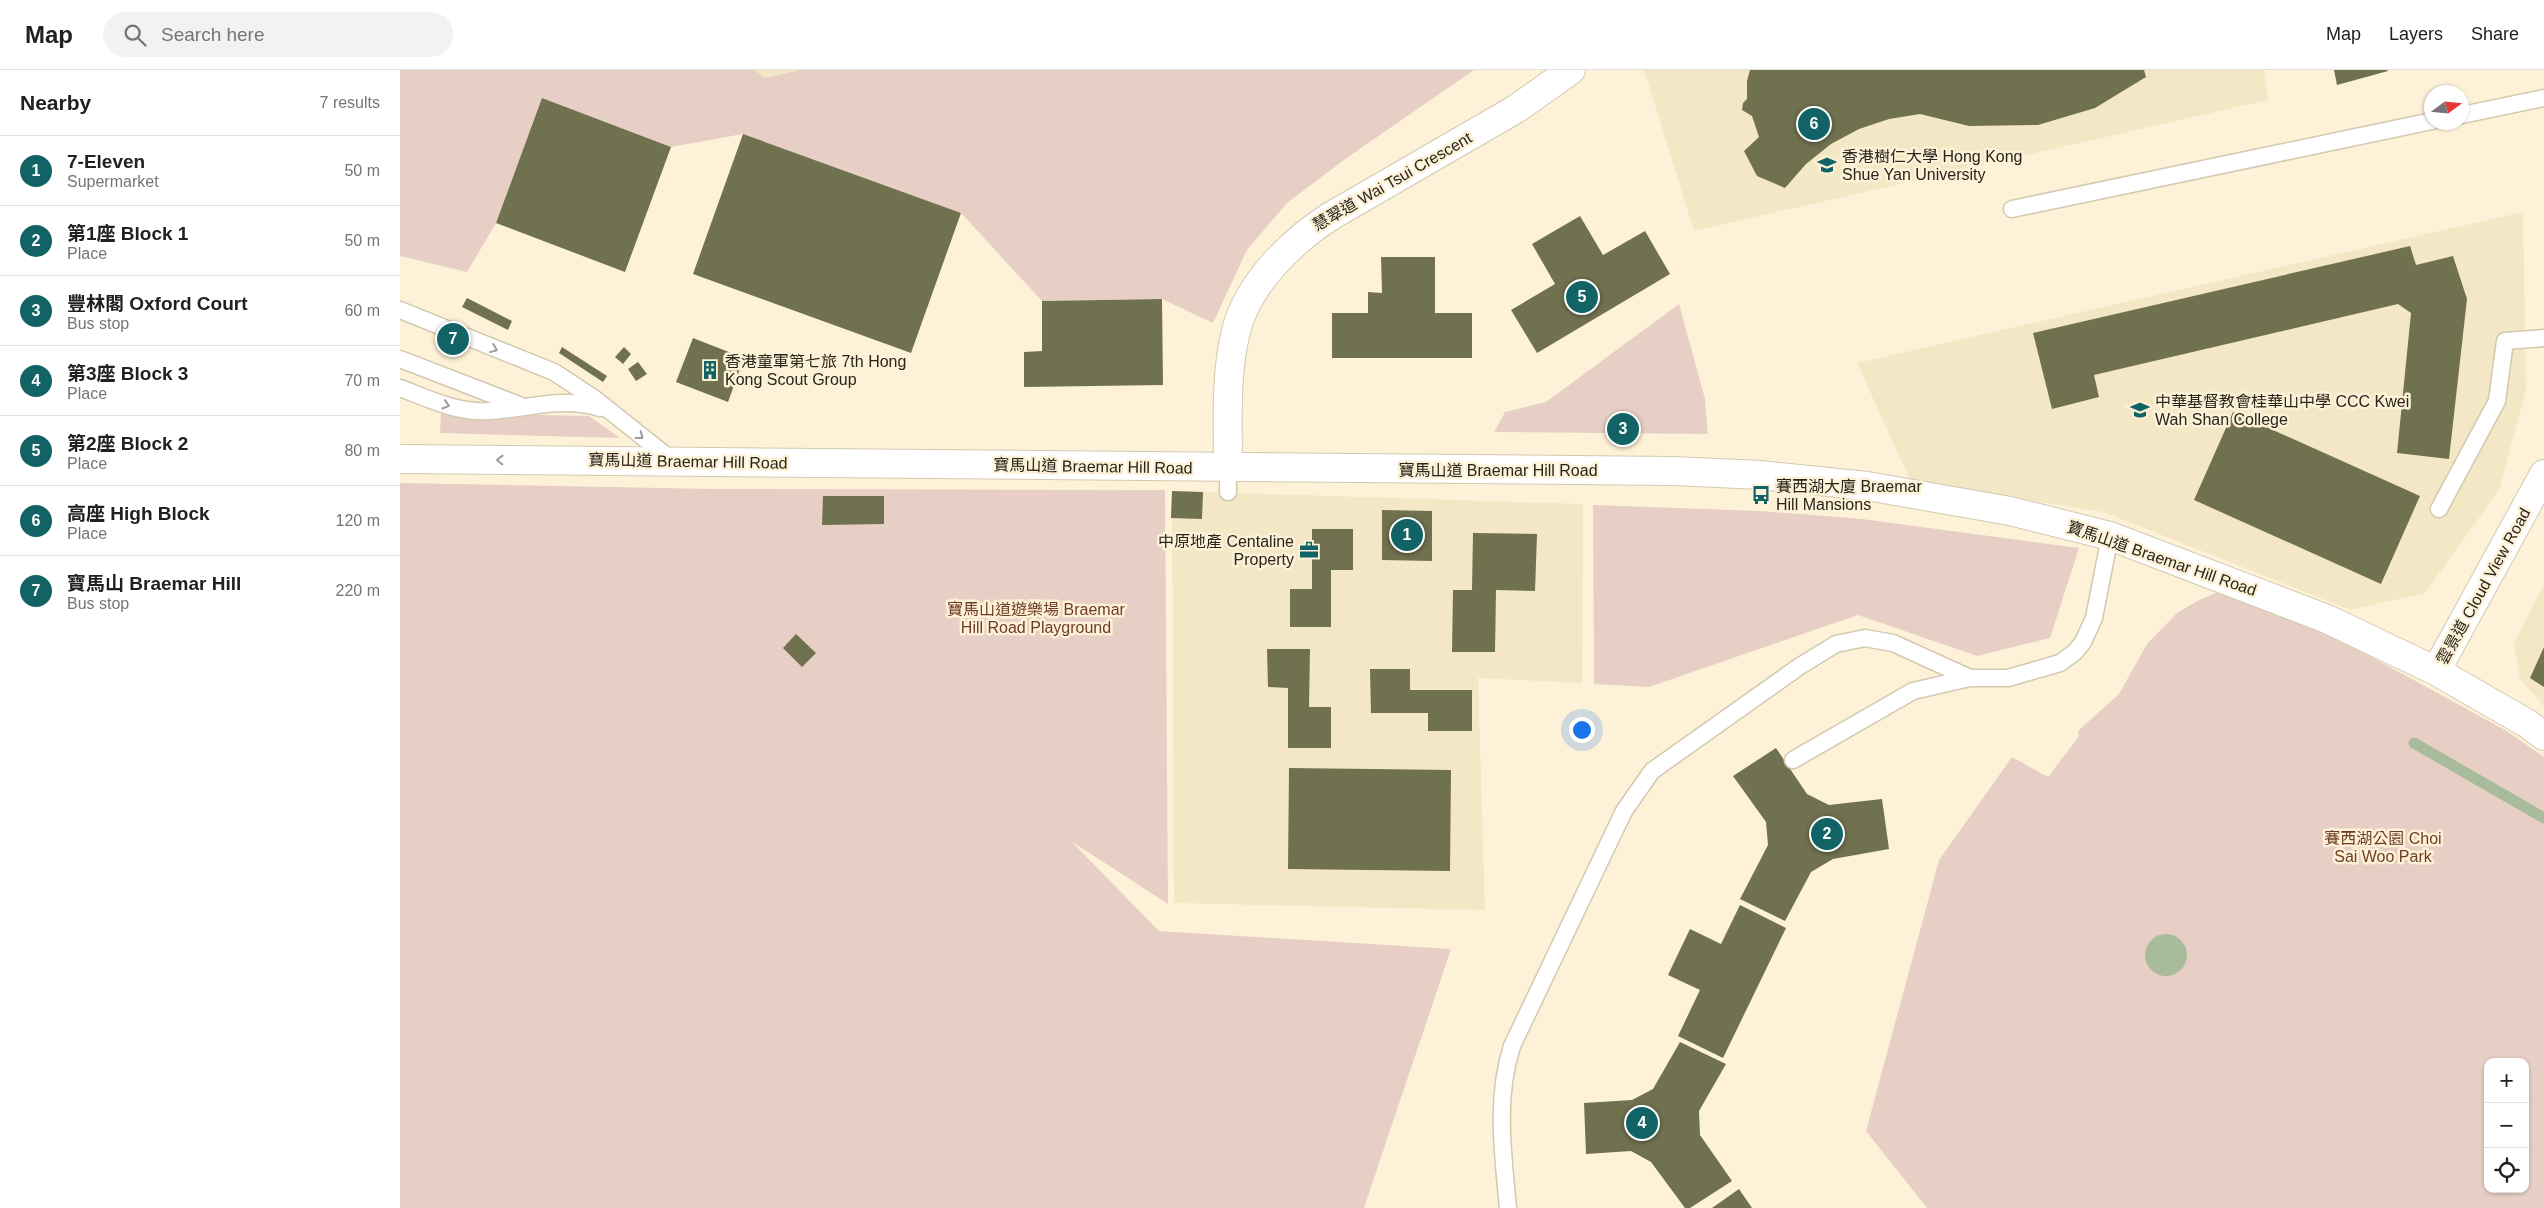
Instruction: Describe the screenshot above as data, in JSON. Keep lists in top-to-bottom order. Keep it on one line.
{"streets":{"street":["慧翠道 Wai Tsui Crescent","寶馬山道 Braemar Hill Road","雲景道 Cloud View Road"]},"crossings":[["慧翠道 Wai Tsui Crescent","寶馬山道 Braemar Hill Road"],["寶馬山道 Braemar Hill Road","雲景道 Cloud View Road"]],"parks":["寶馬山道遊樂場 Braemar Hill Road Playground","賽西湖公園 Choi Sai Woo Park"],"places":{"school or university":["香港樹仁大學 Hong Kong Shue Yan University","中華基督教會桂華山中學 CCC Kwei Wah Shan College"],"building":["香港童軍第七旅 7th Hong Kong Scout Group"],"bus stop":["賽西湖大廈 Braemar Hill Mansions"],"office":["中原地產 Centaline Property"]},"north":"right","page":{"header":"Map","search":"Search here","nav":["Map","Layers","Share"],"heading":["Nearby","7 results"],"pins":["6","5","7","3","1","2","4"],"list":[{"mark":"1","name":"7-Eleven","note":"Supermarket","value":"50 m"},{"mark":"2","name":"第1座 Block 1","note":"Place","value":"50 m"},{"mark":"3","name":"豐林閣 Oxford Court","note":"Bus stop","value":"60 m"},{"mark":"4","name":"第3座 Block 3","note":"Place","value":"70 m"},{"mark":"5","name":"第2座 Block 2","note":"Place","value":"80 m"},{"mark":"6","name":"高座 High Block","note":"Place","value":"120 m"},{"mark":"7","name":"寶馬山 Braemar Hill","note":"Bus stop","value":"220 m"}],"map_buttons":["+","−"]}}
